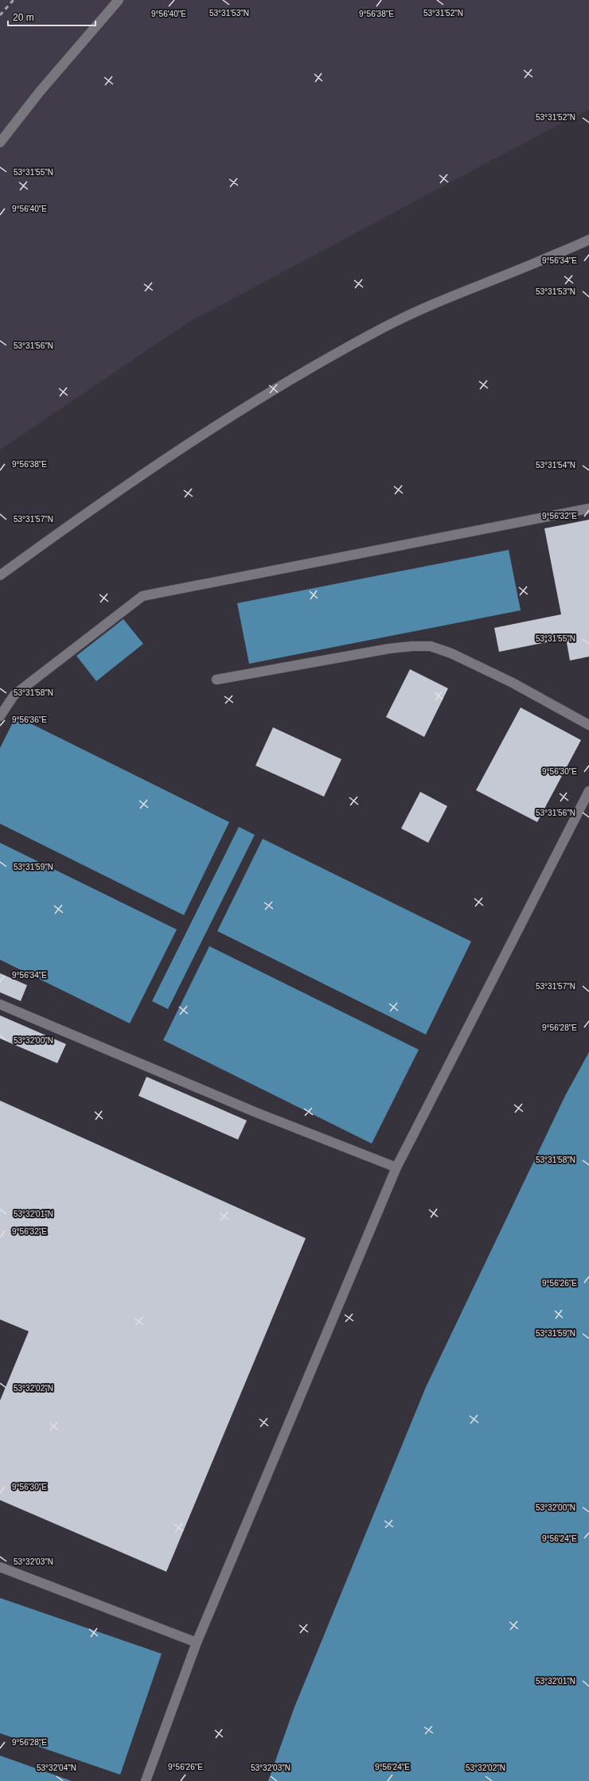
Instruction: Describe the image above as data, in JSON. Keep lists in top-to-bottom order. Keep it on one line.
{"scale_bar":"20 m","coordinates":["53°31'53\"N","53°31'52\"N","9°56'40\"E","9°56'38\"E","53°31'55\"N","9°56'34\"E","53°31'56\"N","53°31'54\"N","9°56'32\"E","53°31'57\"N","53°31'58\"N","9°56'36\"E","9°56'30\"E","53°31'59\"N","9°56'28\"E","53°32'00\"N","53°32'01\"N","9°56'26\"E","53°32'02\"N","9°56'24\"E","53°32'03\"N","53°32'04\"N"]}
